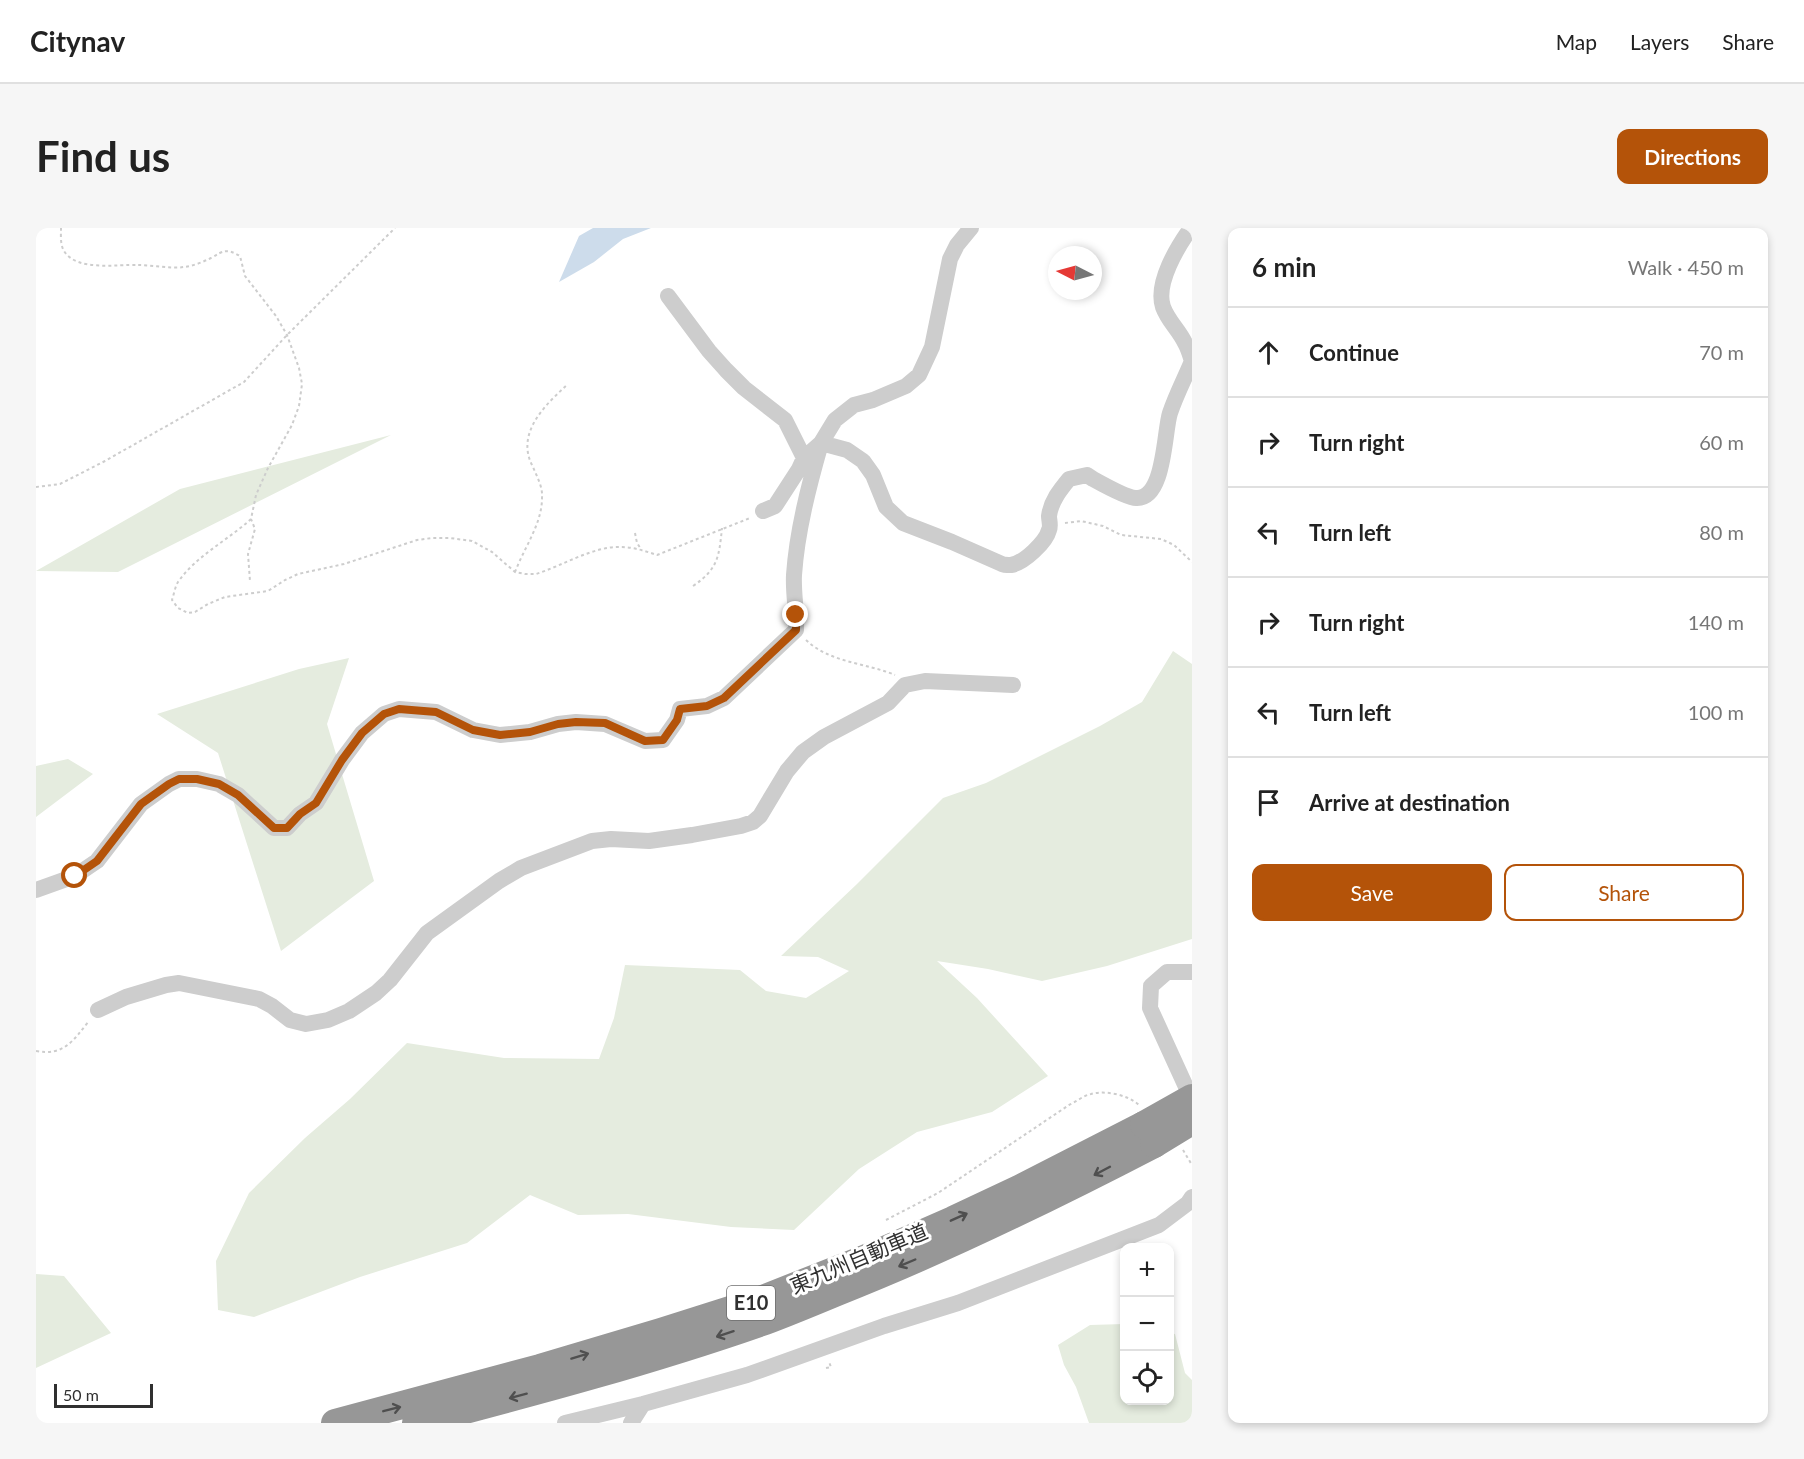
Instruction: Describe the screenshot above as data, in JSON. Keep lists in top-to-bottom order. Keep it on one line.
{"streets":{"highway":["東九州自動車道","E10"]},"scale_bar":"50 m","north":"left","page":{"header":"Citynav","nav":["Map","Layers","Share"],"buttons":["Directions",["Save","Share"]],"title":"Find us","heading":["6 min","Walk · 450 m"],"list":[["Continue","70 m"],["Turn right","60 m"],["Turn left","80 m"],["Turn right","140 m"],["Turn left","100 m"],"Arrive at destination"],"map_buttons":["+","−"],"scale":"50 m"}}
